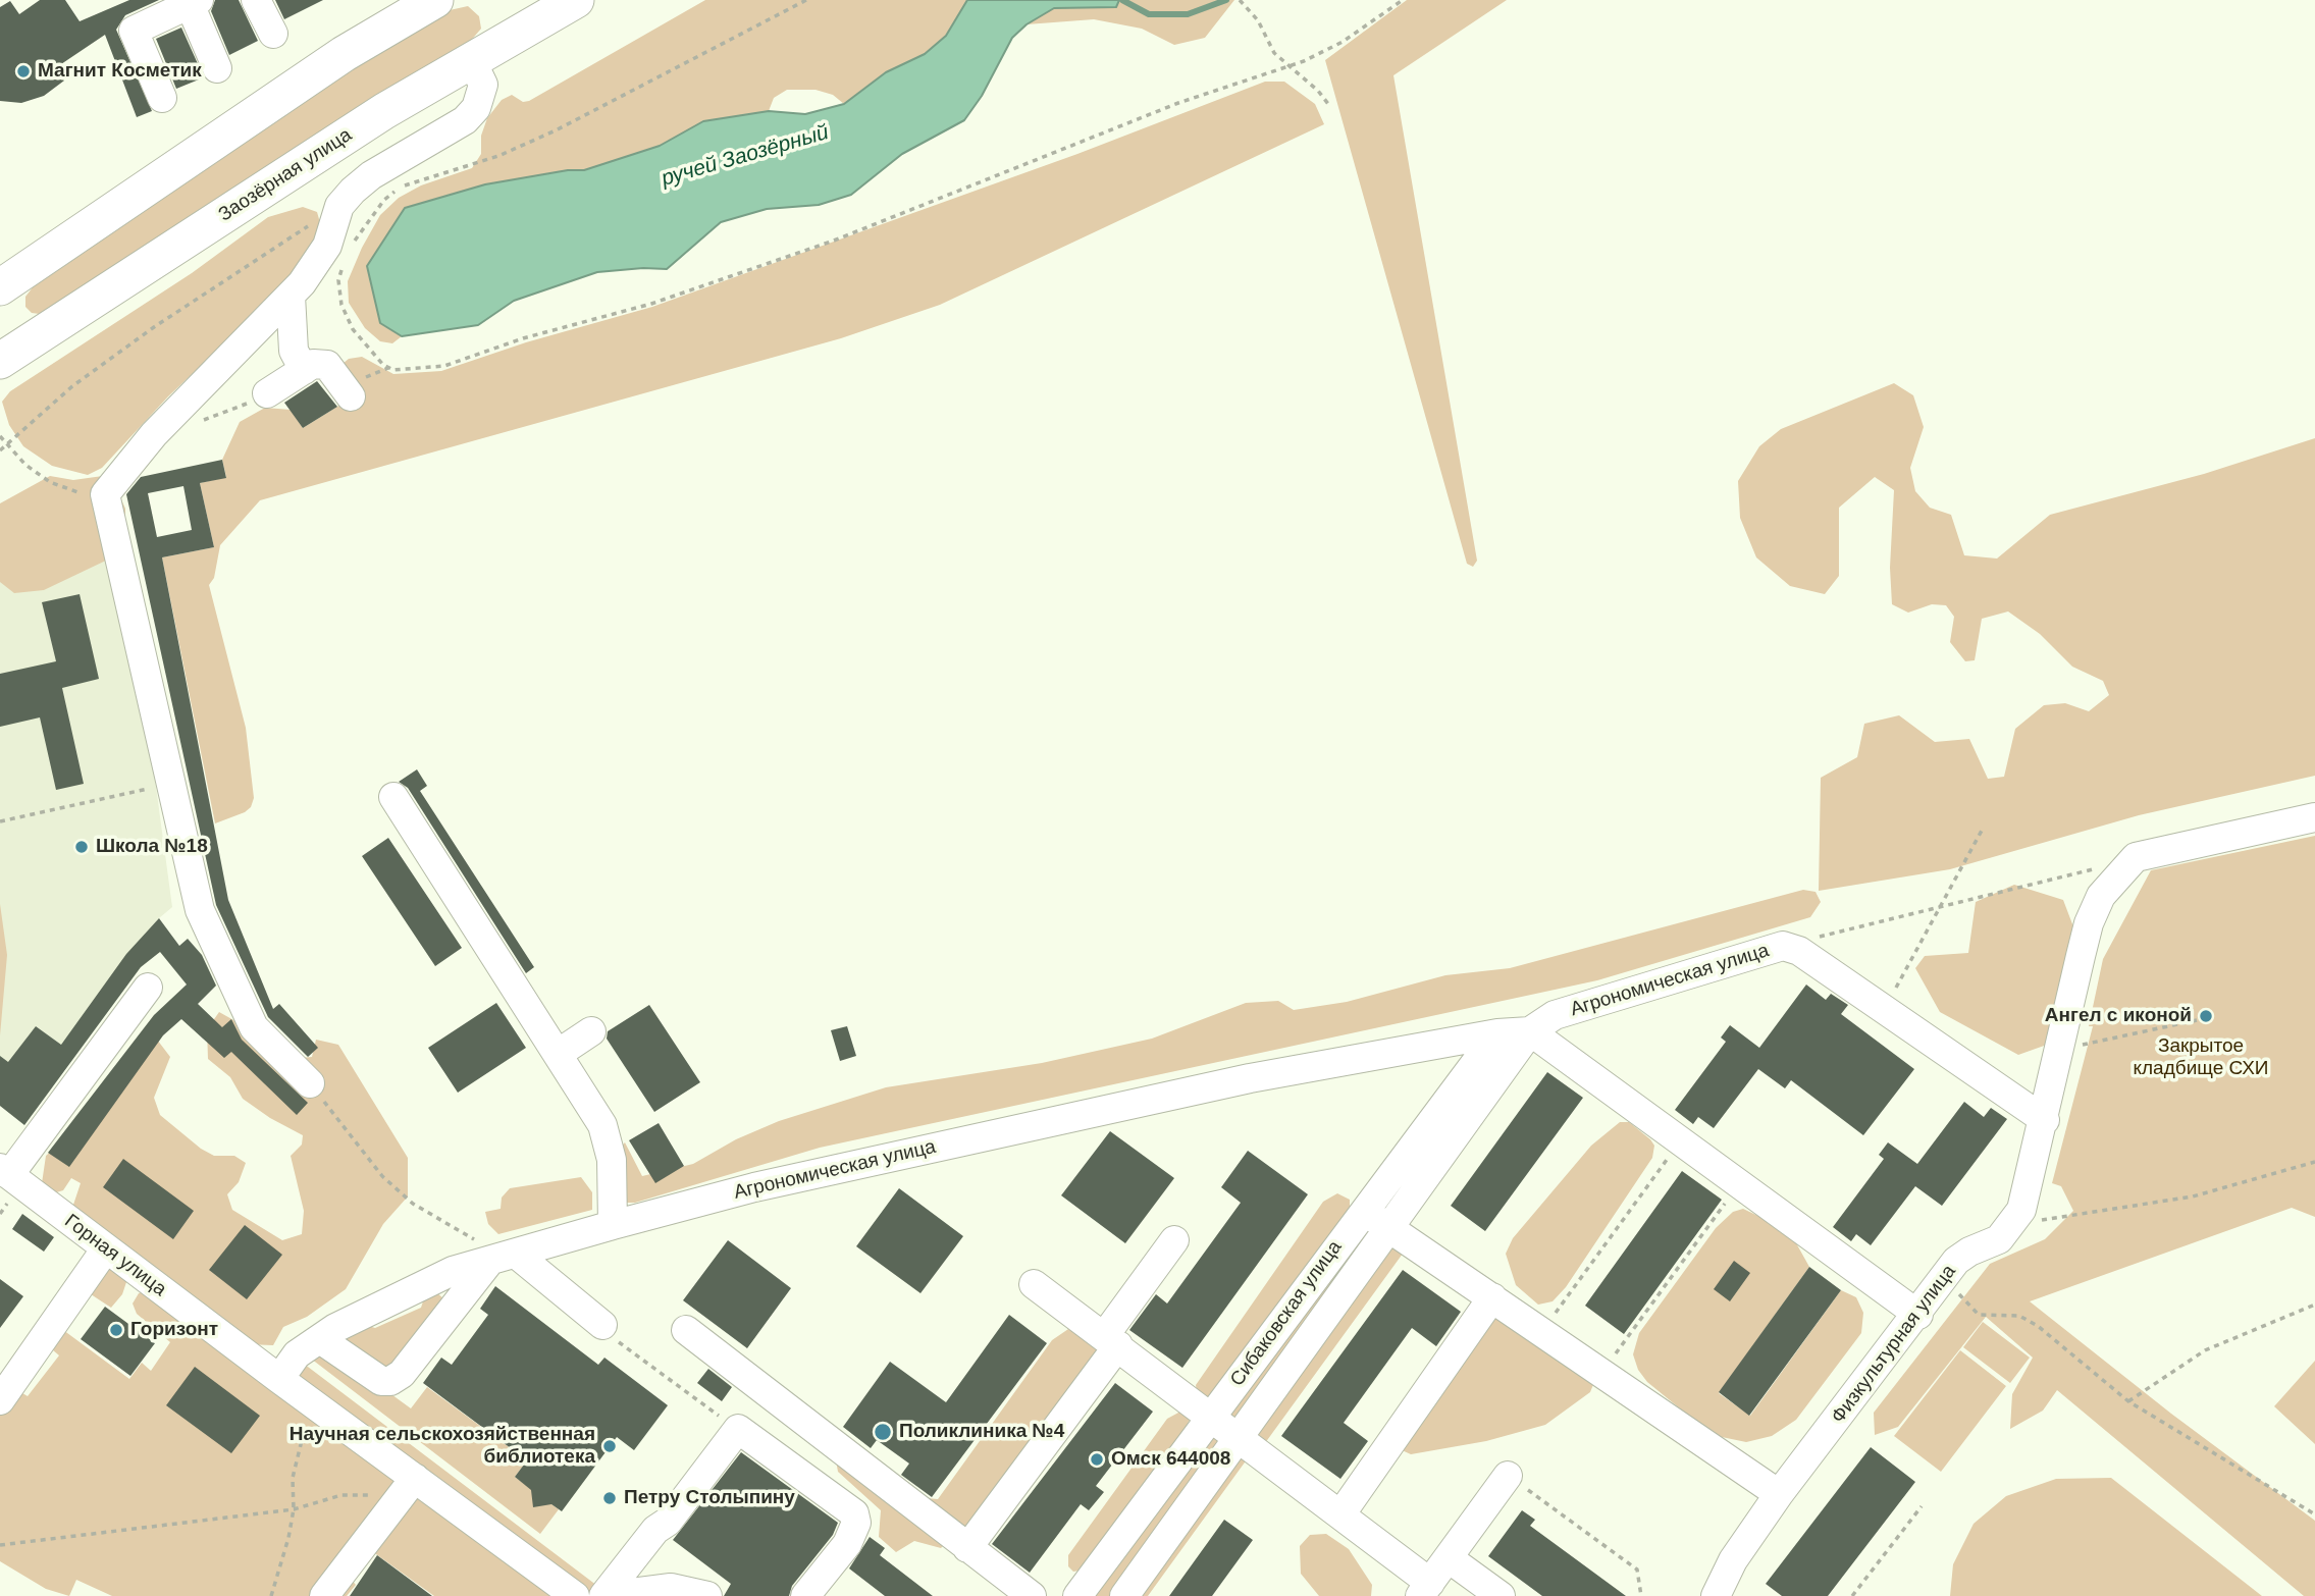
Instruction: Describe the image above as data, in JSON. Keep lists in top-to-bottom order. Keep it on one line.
{"streets":{"main road":["Заозёрная улица"],"street":["Агрономическая улица","Горная улица","Сибаковская улица","Физкультурная улица"]},"crossings":[["Агрономическая улица","Горная улица"],["Агрономическая улица","Сибаковская улица"]],"water":["ручей Заозёрный"],"parks":["Закрытое кладбище СХИ"],"places":["Магнит Косметик","Школа №18","Ангел с иконой","Горизонт","Поликлиника №4","Научная сельскохозяйственная библиотека","Омск 644008","Петру Столыпину"]}
